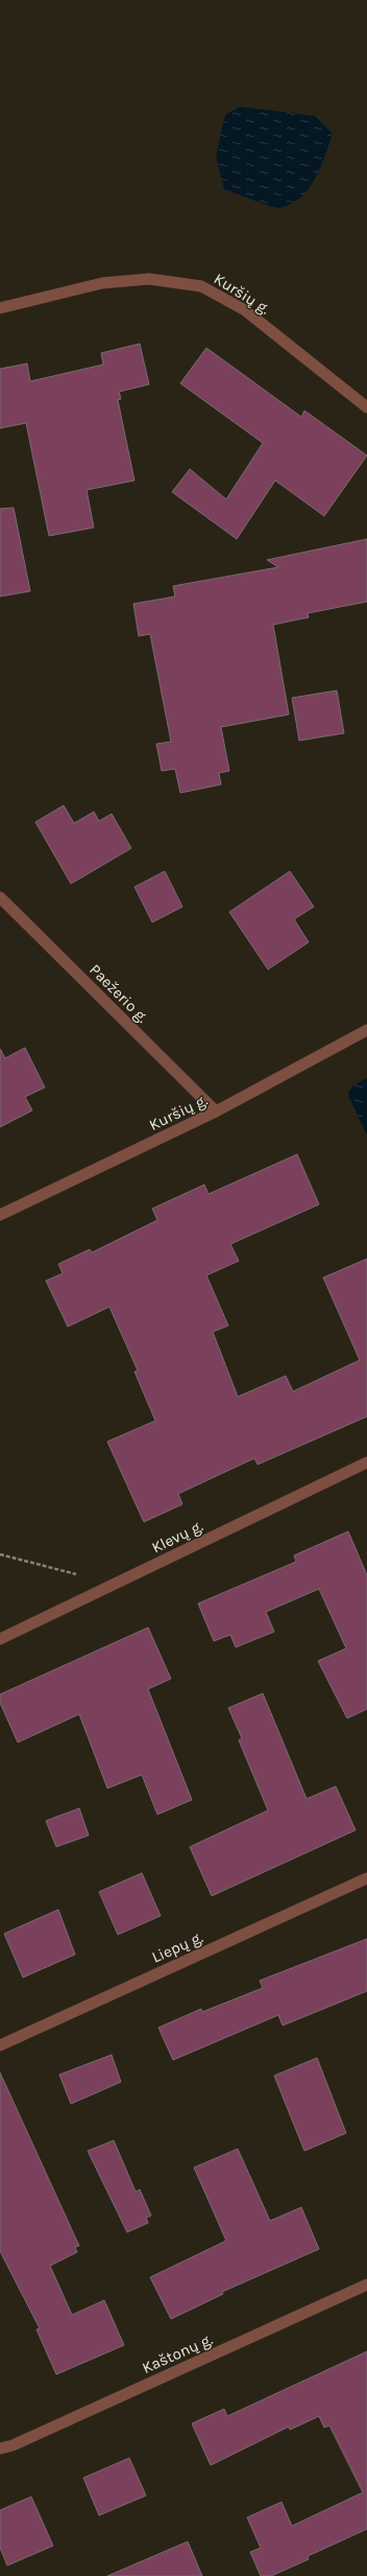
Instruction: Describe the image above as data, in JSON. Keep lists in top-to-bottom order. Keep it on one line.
{"streets":{"street":["Kuršių g.","Paežerio g.","Klevų g.","Liepų g.","Kaštonų g."]},"crossings":[["Kuršių g.","Paežerio g."]]}
